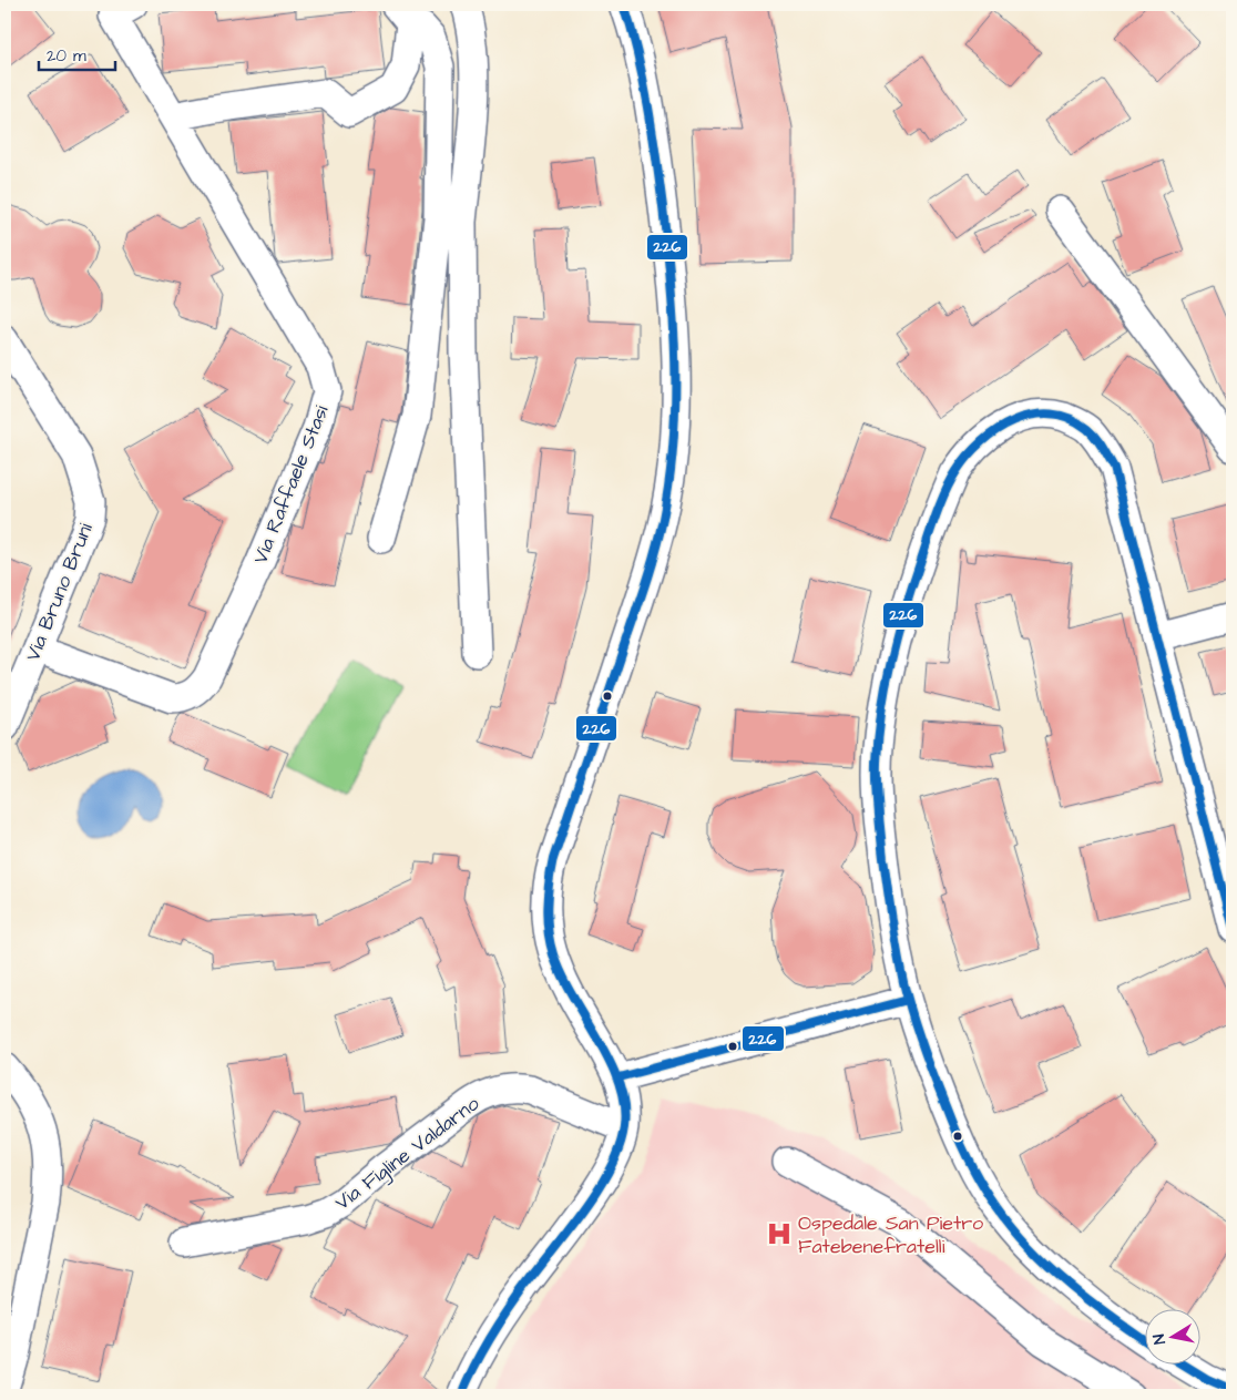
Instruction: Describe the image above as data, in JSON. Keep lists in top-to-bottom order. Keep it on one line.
{"streets":{"street":["Via Raffaele Stasi","Via Bruno Bruni","Via Figline Valdarno"]},"crossings":[["Via Raffaele Stasi","Via Bruno Bruni"]],"places":{"hospital":["Ospedale San Pietro Fatebenefratelli"]},"lines":["transit line 226"],"scale_bar":"20 m","north":"left"}
